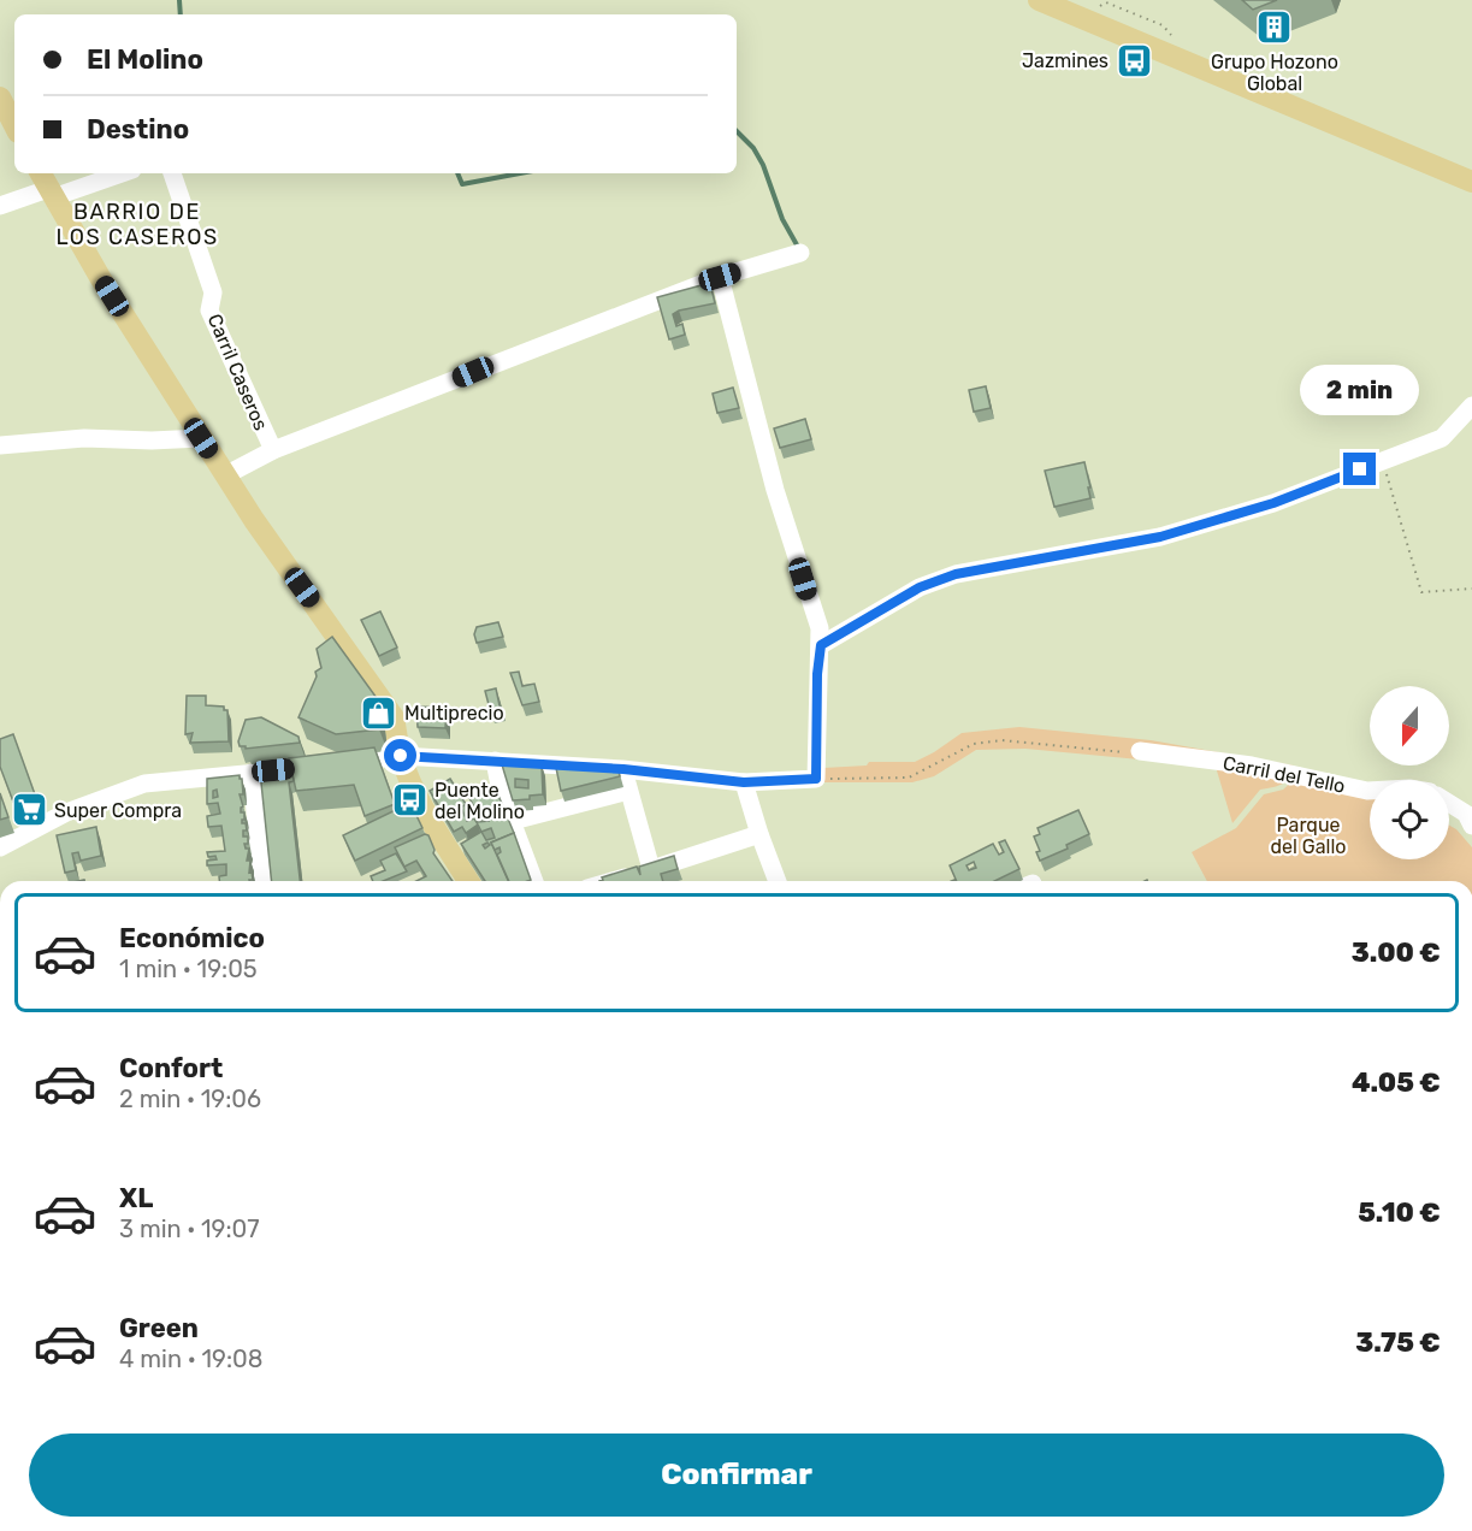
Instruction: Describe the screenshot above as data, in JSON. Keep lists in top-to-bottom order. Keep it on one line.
{"streets":{"street":["Carril Caseros","Carril del Tello"]},"districts":["BARRIO DE LOS CASEROS"],"parks":["Parque del Gallo"],"places":{"building":["Grupo Hozono Global"],"bus stop":["Jazmines","Puente del Molino"],"shop":["Multiprecio"],"supermarket":["Super Compra"]},"north":"bottom","page":{"banner":["El Molino","Destino"],"bubble":"2 min","list":[{"name":"Económico","note":"1 min · 19:05","value":"3.00 €"},{"name":"Confort","note":"2 min · 19:06","value":"4.05 €"},{"name":"XL","note":"3 min · 19:07","value":"5.10 €"},{"name":"Green","note":"4 min · 19:08","value":"3.75 €"}],"buttons":"Confirmar"}}
